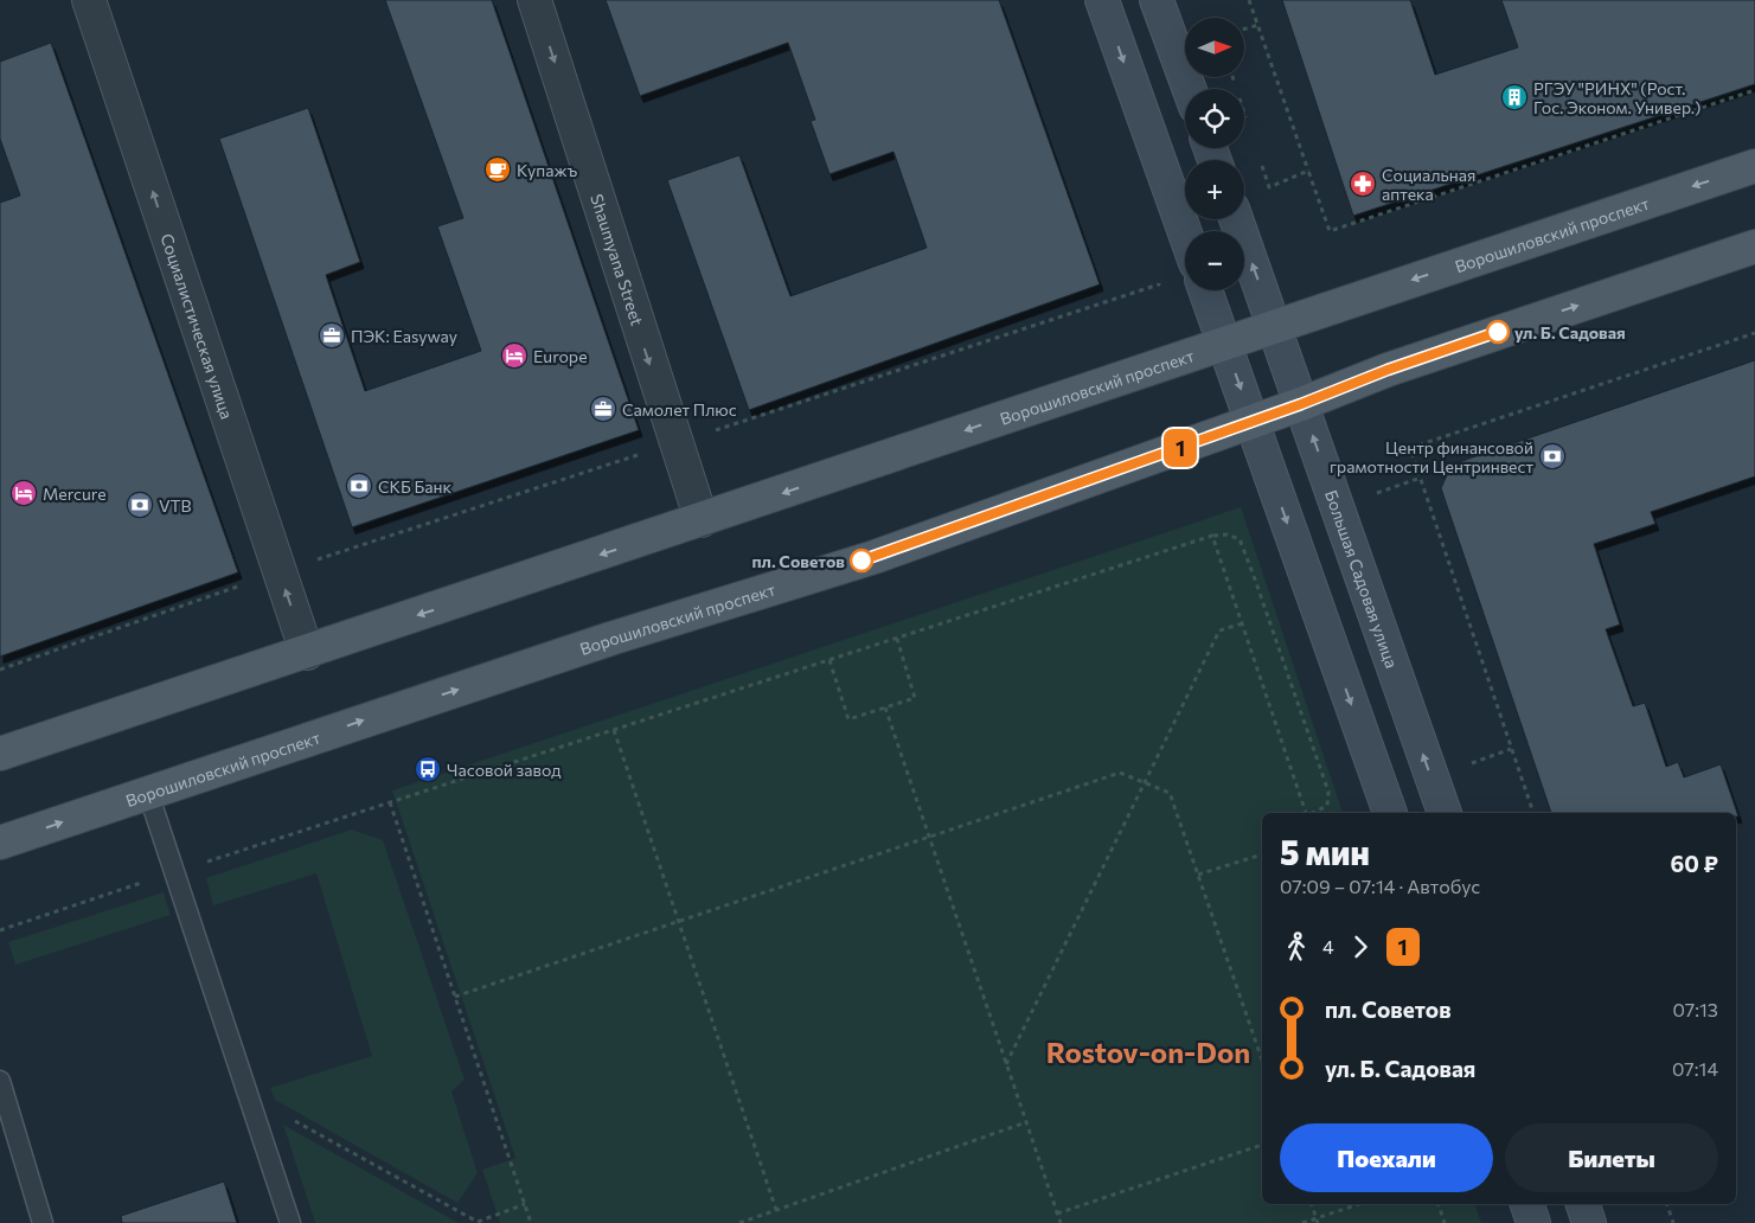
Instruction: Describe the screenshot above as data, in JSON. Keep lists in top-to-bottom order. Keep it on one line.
{"streets":{"main road":["Ворошиловский проспект","Большая Садовая улица"],"street":["Shaumyana Street","Социалистическая улица"]},"crossings":[["Ворошиловский проспект","Shaumyana Street"],["Ворошиловский проспект","Социалистическая улица"],["Ворошиловский проспект","Большая Садовая улица"]],"one_way":["Shaumyana Street","Социалистическая улица"],"districts":["Rostov-on-Don"],"places":{"building":["РГЭУ \"РИНХ\" (Рост. Гос. Эконом. Универ.)"],"cafe":["Купажъ"],"pharmacy":["Социальная аптека"],"other":["ул. Б. Садовая","пл. Советов"],"office":["ПЭК: Easyway","Самолет Плюс"],"hotel":["Europe","Mercure"],"bank":["Центр финансовой грамотности Центринвест","СКБ Банк","VTB"],"bus stop":["Часовой завод"]},"lines":["bus line 1"],"north":"right","page":{"on_map":"1","map_buttons":["+","−"],"heading":["5 мин","07:09 – 07:14 · Автобус","60 ₽"],"legs":["4","1"],"list":[{"name":"пл. Советов","value":"07:13"},{"name":"ул. Б. Садовая","value":"07:14"}],"buttons":["Поехали","Билеты"]}}
